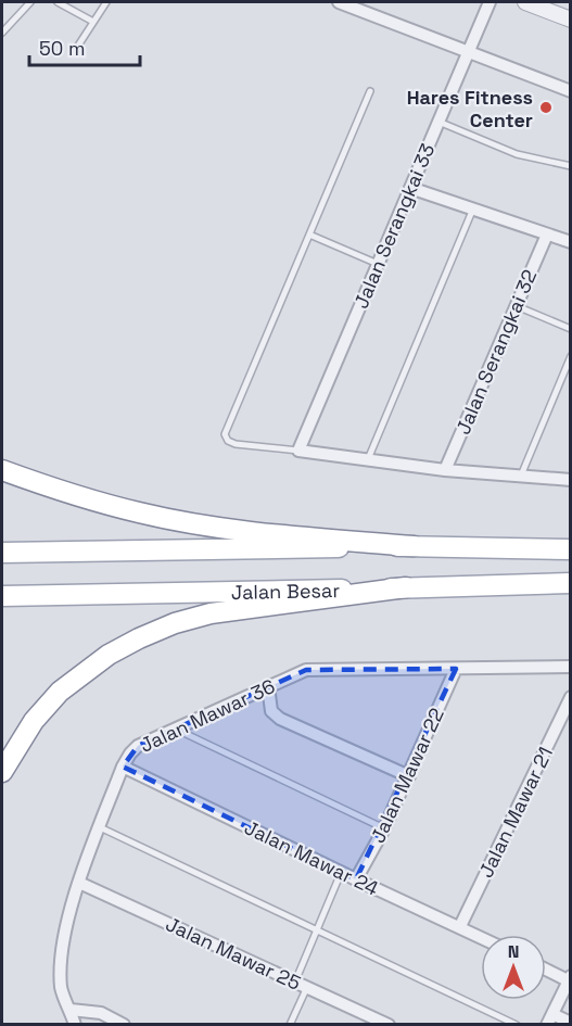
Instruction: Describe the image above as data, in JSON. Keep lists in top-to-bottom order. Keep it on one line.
{"streets":{"main road":["Jalan Besar"],"street":["Jalan Serangkai 33","Jalan Serangkai 32","Jalan Mawar 36","Jalan Mawar 22","Jalan Mawar 21","Jalan Mawar 24","Jalan Mawar 25"]},"crossings":[["Jalan Mawar 36","Jalan Mawar 22"],["Jalan Mawar 36","Jalan Mawar 24"],["Jalan Mawar 36","Jalan Mawar 25"],["Jalan Mawar 22","Jalan Mawar 24"],["Jalan Mawar 21","Jalan Mawar 24"]],"places":["Hares Fitness Center"],"scale_bar":"50 m","north":"top"}
